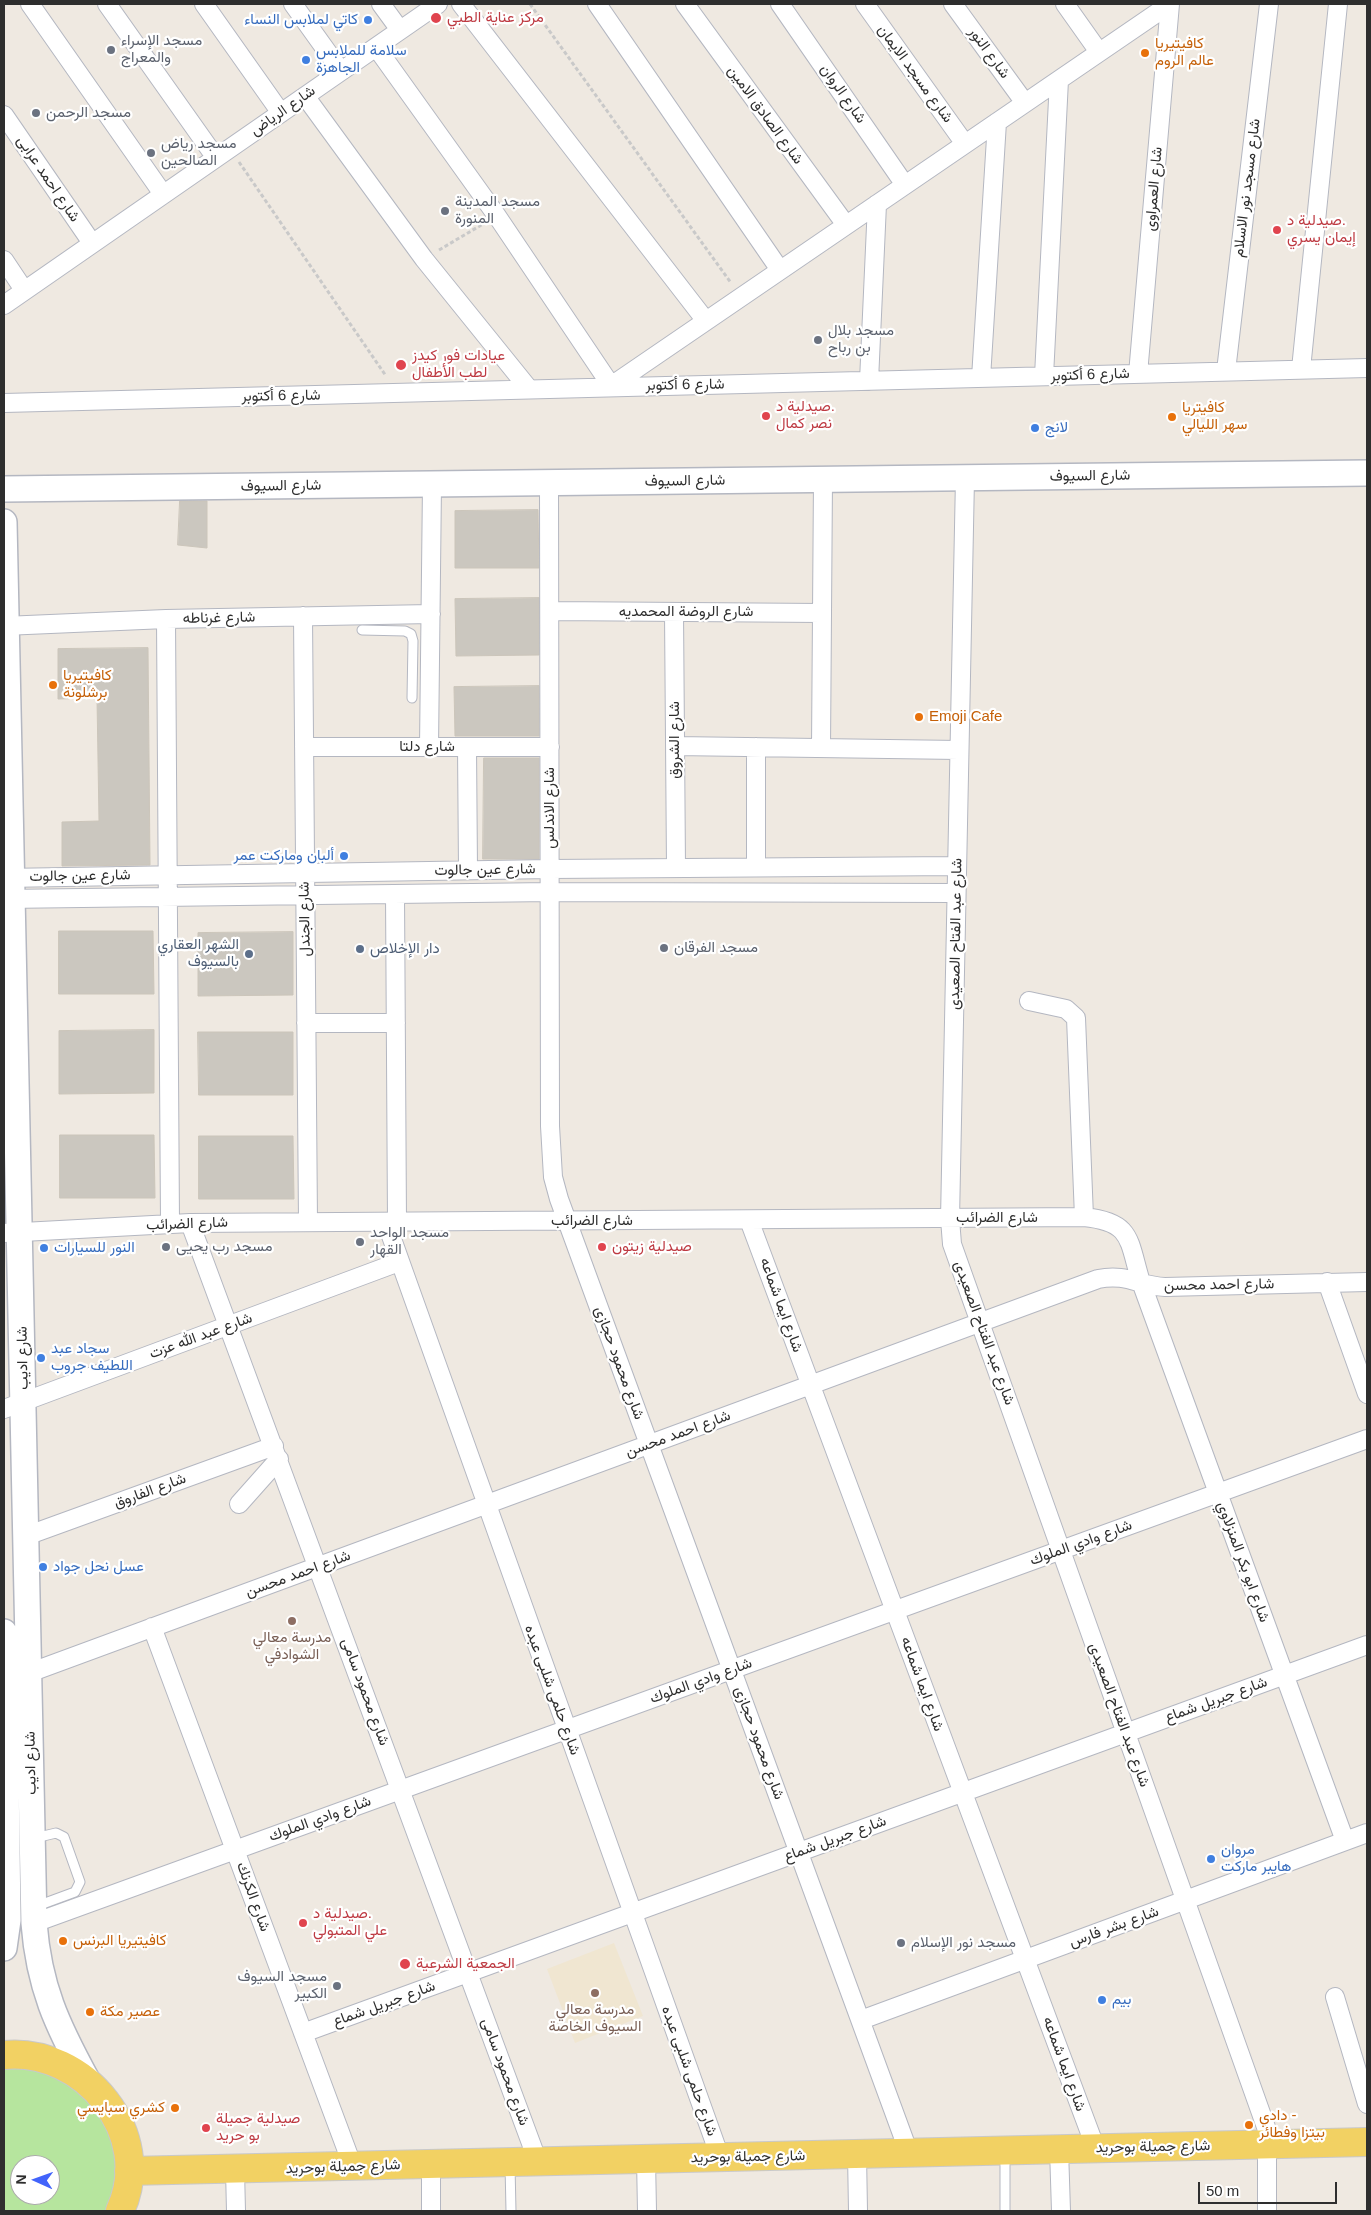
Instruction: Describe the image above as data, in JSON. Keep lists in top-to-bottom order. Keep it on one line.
{"streets":{"main road":["شارع السيوف","شارع اديب","شارع جميلة بوحريد"],"street":["شارع النور","شارع مسجد الايمان","شارع الروان","شارع الرياض","شارع الصادق الامين","شارع احمد عرابى","شارع مسجد نور الاسلام","شارع العمراوى","شارع 6 أكتوبر","شارع الروضة المحمديه","شارع غرناطه","شارع الشروق","شارع دلتا","شارع الاندلس","شارع عين جالوت","شارع الجندل","شارع عبد الفتاح الصعيدى","شارع الضرائب","شارع احمد محسن","شارع ايما شماعه","شارع عبد الله عزت","شارع محمود حجازى","شارع الفاروق","شارع وادي الملوك","شارع ابو بكر المنزلاوي","شارع حلمى شلبى عبده","شارع محمود سامى","شارع جبريل شماع","شارع الكرنك","شارع بشر فارس"]},"crossings":[["شارع الرياض","شارع احمد عرابى"],["شارع مسجد نور الاسلام","شارع 6 أكتوبر"],["شارع العمراوى","شارع 6 أكتوبر"],["شارع السيوف","شارع الاندلس"],["شارع السيوف","شارع عبد الفتاح الصعيدى"],["شارع الروضة المحمديه","شارع الشروق"],["شارع الروضة المحمديه","شارع الاندلس"],["شارع غرناطه","شارع الجندل"],["شارع غرناطه","شارع اديب"],["شارع الشروق","شارع عين جالوت"],["شارع دلتا","شارع الاندلس"],["شارع دلتا","شارع الجندل"],["شارع الاندلس","شارع عين جالوت"],["شارع الاندلس","شارع الضرائب"],["شارع الاندلس","شارع محمود حجازى"],["شارع عين جالوت","شارع الجندل"],["شارع عين جالوت","شارع عبد الفتاح الصعيدى"],["شارع عين جالوت","شارع اديب"],["شارع عين جالوت","شارع حلمى شلبى عبده"],["شارع الجندل","شارع الضرائب"],["شارع عبد الفتاح الصعيدى","شارع الضرائب"],["شارع عبد الفتاح الصعيدى","شارع احمد محسن"],["شارع عبد الفتاح الصعيدى","شارع وادي الملوك"],["شارع عبد الفتاح الصعيدى","شارع جبريل شماع"],["شارع عبد الفتاح الصعيدى","شارع بشر فارس"],["شارع عبد الفتاح الصعيدى","شارع جميلة بوحريد"],["شارع الضرائب","شارع احمد محسن"],["شارع الضرائب","شارع ايما شماعه"],["شارع الضرائب","شارع اديب"],["شارع الضرائب","شارع محمود حجازى"],["شارع الضرائب","شارع ابو بكر المنزلاوي"],["شارع الضرائب","شارع حلمى شلبى عبده"],["شارع الضرائب","شارع محمود سامى"],["شارع احمد محسن","شارع ايما شماعه"],["شارع احمد محسن","شارع اديب"],["شارع احمد محسن","شارع محمود حجازى"],["شارع احمد محسن","شارع ابو بكر المنزلاوي"],["شارع احمد محسن","شارع حلمى شلبى عبده"],["شارع احمد محسن","شارع محمود سامى"],["شارع احمد محسن","شارع الكرنك"],["شارع ايما شماعه","شارع وادي الملوك"],["شارع ايما شماعه","شارع جبريل شماع"],["شارع ايما شماعه","شارع بشر فارس"],["شارع ايما شماعه","شارع جميلة بوحريد"],["شارع عبد الله عزت","شارع اديب"],["شارع عبد الله عزت","شارع حلمى شلبى عبده"],["شارع عبد الله عزت","شارع محمود سامى"],["شارع اديب","شارع الفاروق"],["شارع اديب","شارع وادي الملوك"],["شارع محمود حجازى","شارع وادي الملوك"],["شارع محمود حجازى","شارع جبريل شماع"],["شارع محمود حجازى","شارع بشر فارس"],["شارع محمود حجازى","شارع جميلة بوحريد"],["شارع الفاروق","شارع محمود سامى"],["شارع وادي الملوك","شارع ابو بكر المنزلاوي"],["شارع وادي الملوك","شارع حلمى شلبى عبده"],["شارع وادي الملوك","شارع محمود سامى"],["شارع وادي الملوك","شارع الكرنك"],["شارع ابو بكر المنزلاوي","شارع جبريل شماع"],["شارع ابو بكر المنزلاوي","شارع بشر فارس"],["شارع حلمى شلبى عبده","شارع جبريل شماع"],["شارع حلمى شلبى عبده","شارع جميلة بوحريد"],["شارع محمود سامى","شارع جبريل شماع"],["شارع محمود سامى","شارع جميلة بوحريد"],["شارع جبريل شماع","شارع الكرنك"],["شارع الكرنك","شارع جميلة بوحريد"]],"places":["مركز عناية الطبي","كاتي لملابس النساء","مسجد الإسراء والمعراج","كافيتيريا عالم الروم","سلامة للملابس الجاهزة","مسجد الرحمن","مسجد رياض الصالحين","مسجد المدينة المنورة","صيدلية د. إيمان يسري","مسجد بلال بن رباح","عيادات فور كيدز لطب الأطفال","صيدلية د. نصر كمال","كافيتريا سهر الليالي","لانج","كافيتيريا برشلونة","Emoji Cafe","ألبان وماركت عمر","مسجد الفرقان","دار الإخلاص","الشهر العقاري بالسيوف","مسجد الواحد القهار","مسجد رب يحيى","صيدلية زيتون","النور للسيارات","سجاد عبد اللطيف جروب","عسل نحل جواد","مدرسة معالي الشوادفي","مروان هايبر ماركت","صيدلية د. علي المتبولي","كافيتيريا البرنس","مسجد نور الإسلام","الجمعية الشرعية","مسجد السيوف الكبير","مدرسة معالي السيوف الخاصة","بيم","عصير مكة","كشري سبايسي","دادي - بيتزا وفطائر","صيدلية جميلة بو حريد"],"scale_bar":"50 m","north":"left"}
